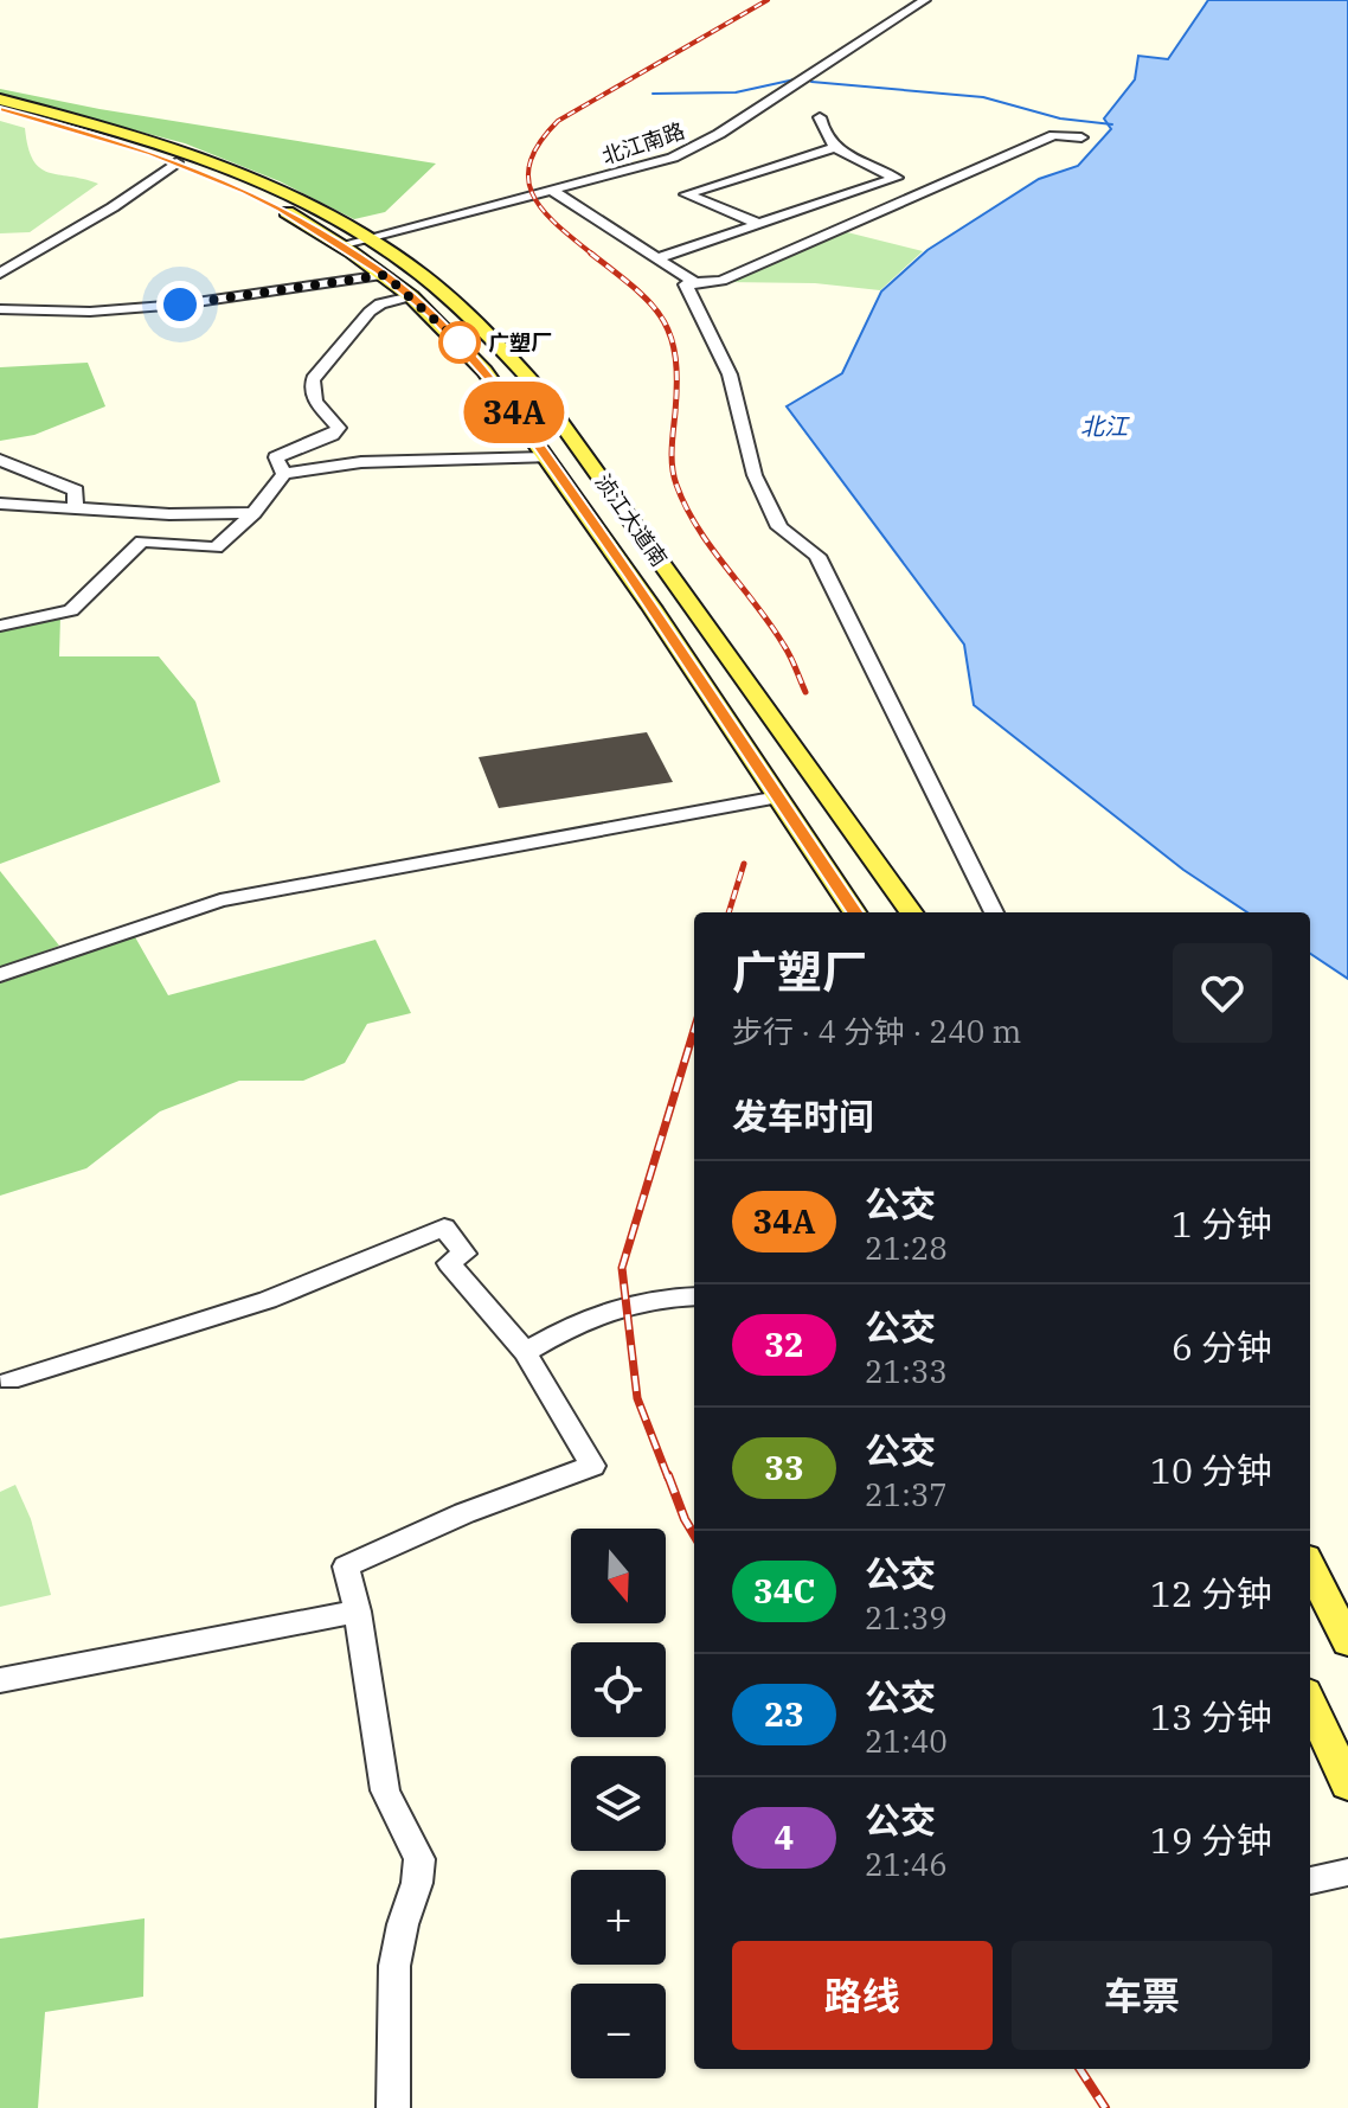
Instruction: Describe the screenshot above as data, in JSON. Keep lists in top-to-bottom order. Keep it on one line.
{"streets":{"main road":["浈江大道南"],"street":["北江南路"]},"crossings":[["北江南路","浈江大道南"]],"water":["北江"],"places":["广塑厂"],"lines":["bus line 34A"],"north":"bottom","page":{"on_map":"34A","heading":[["广塑厂","步行 · 4 分钟 · 240 m"],"发车时间"],"list":[{"mark":"34A","name":"公交","note":"21:28","value":"1 分钟"},{"mark":"32","name":"公交","note":"21:33","value":"6 分钟"},{"mark":"33","name":"公交","note":"21:37","value":"10 分钟"},{"mark":"34C","name":"公交","note":"21:39","value":"12 分钟"},{"mark":"23","name":"公交","note":"21:40","value":"13 分钟"},{"mark":"4","name":"公交","note":"21:46","value":"19 分钟"}],"map_buttons":["+","−"],"buttons":["路线","车票"]}}
